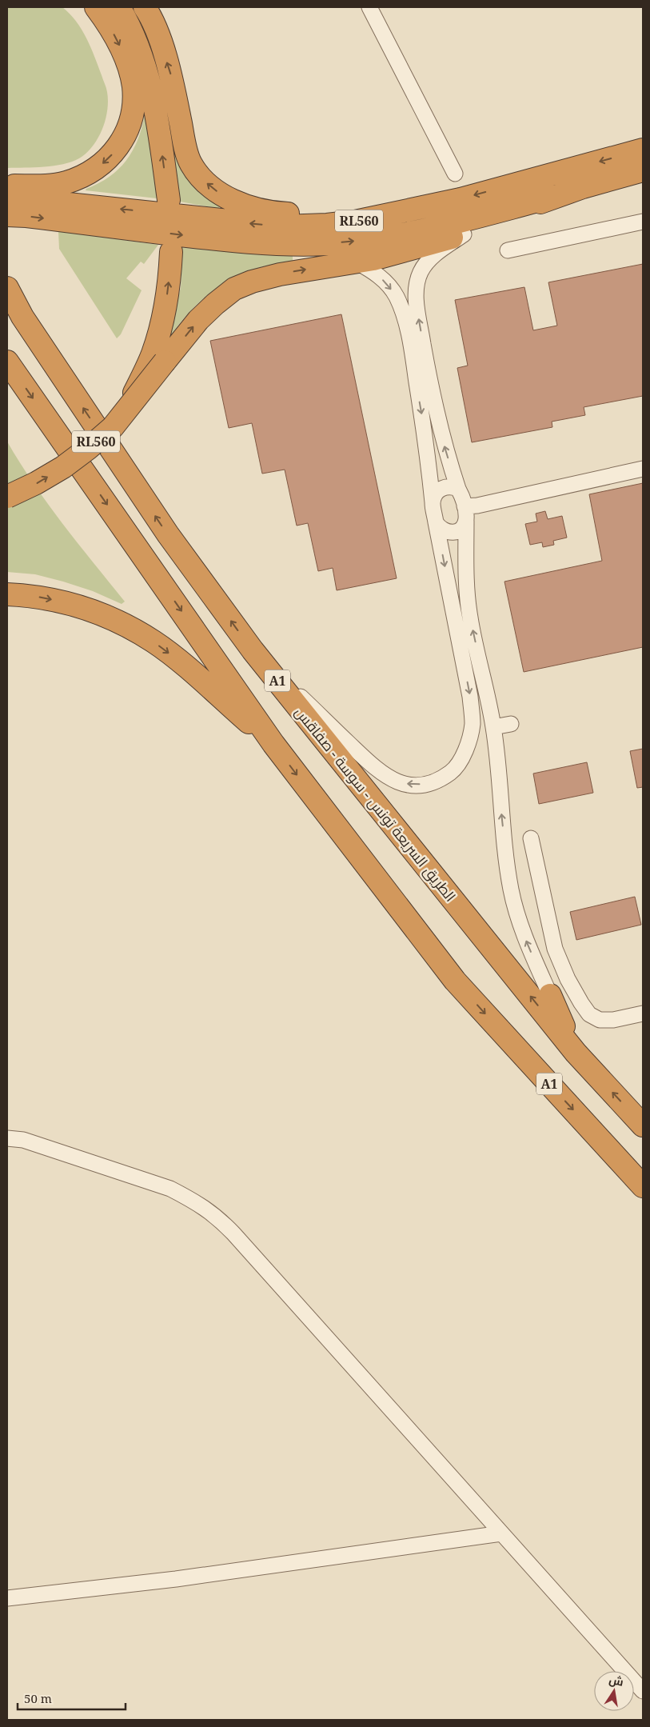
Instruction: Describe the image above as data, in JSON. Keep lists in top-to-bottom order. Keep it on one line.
{"streets":{"highway":["RL560","A1","الطريق السريعة تونس - سوسة - صفاقس"]},"scale_bar":"50 m","north":"top"}
